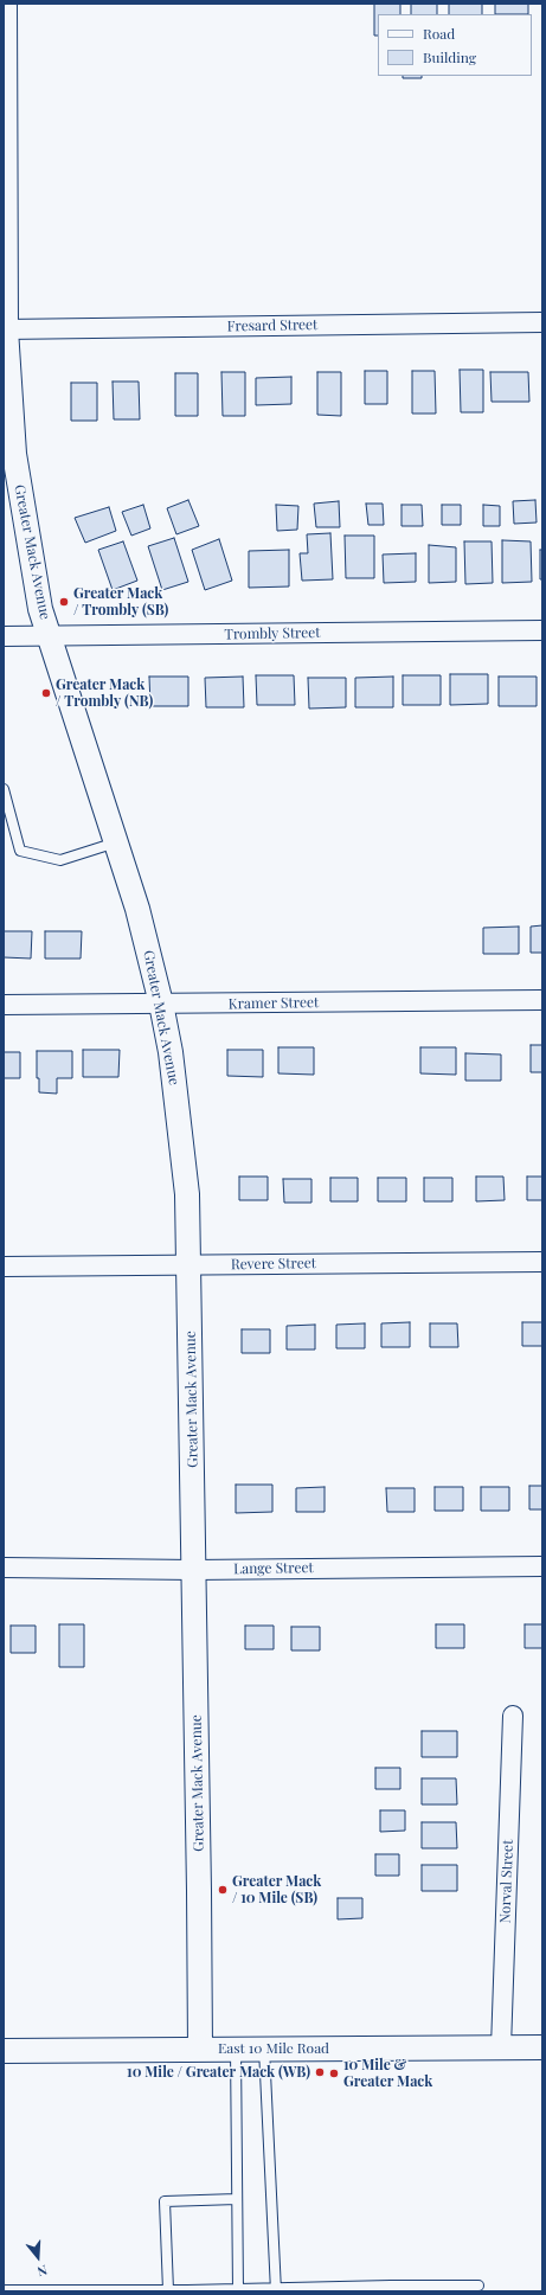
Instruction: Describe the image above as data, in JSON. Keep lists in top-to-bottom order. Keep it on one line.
{"streets":{"street":["Fresard Street","Greater Mack Avenue","Trombly Street","Kramer Street","Revere Street","Lange Street","Norval Street","East 10 Mile Road"]},"crossings":[["Fresard Street","Greater Mack Avenue"],["Greater Mack Avenue","Trombly Street"],["Greater Mack Avenue","Kramer Street"],["Greater Mack Avenue","Revere Street"],["Greater Mack Avenue","Lange Street"],["Greater Mack Avenue","East 10 Mile Road"],["Norval Street","East 10 Mile Road"]],"places":["Greater Mack / Trombly (SB)","Greater Mack / Trombly (NB)","Greater Mack / 10 Mile (SB)","10 Mile / Greater Mack (WB)","10 Mile & Greater Mack"],"legend":["Road","Building"],"north":"bottom"}
